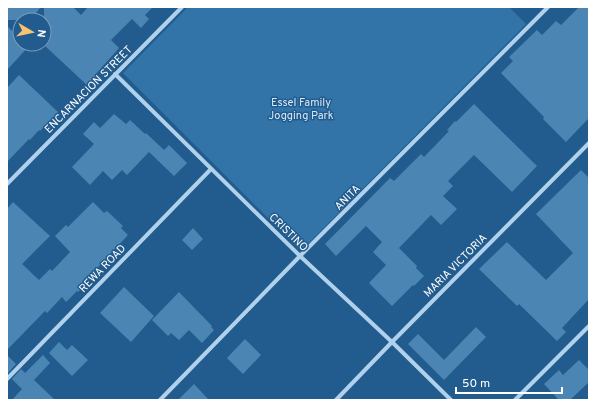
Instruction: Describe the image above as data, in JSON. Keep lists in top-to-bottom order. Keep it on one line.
{"streets":{"street":["ENCARNACION STREET","ANITA","CRISTINO","MARIA VICTORIA","REWA ROAD"]},"crossings":[["ENCARNACION STREET","CRISTINO"],["ANITA","CRISTINO"],["CRISTINO","MARIA VICTORIA"],["CRISTINO","REWA ROAD"]],"parks":["Essel Family Jogging Park"],"scale_bar":"50 m","north":"right"}
